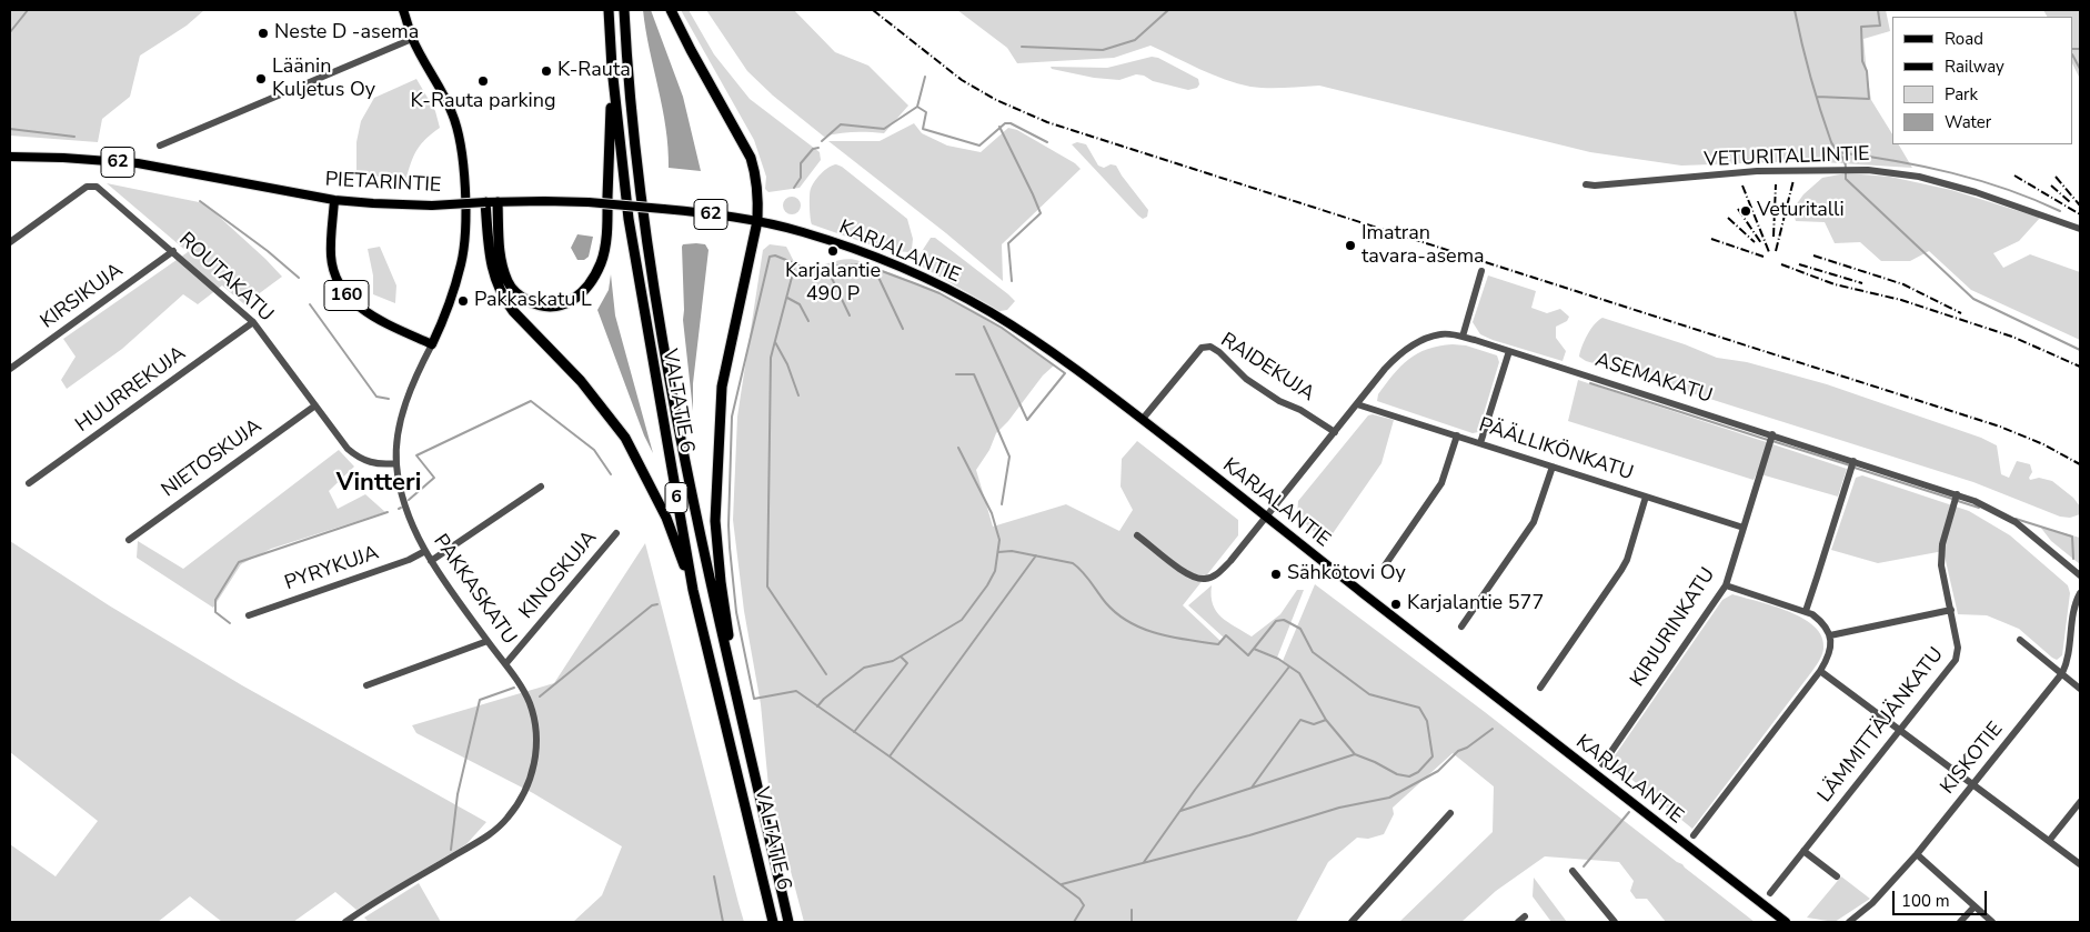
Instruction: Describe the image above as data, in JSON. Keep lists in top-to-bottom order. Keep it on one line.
{"streets":{"highway":["VALTATIE 6","6"],"main road":["62","PIETARINTIE","KARJALANTIE","160"],"street":["VETURITALLINTIE","ROUTAKATU","KIRSIKUJA","RAIDEKUJA","ASEMAKATU","HUURREKUJA","PÄÄLLIKÖNKATU","NIETOSKUJA","PYRYKUJA","KINOSKUJA","PAKKASKATU","KIRJURINKATU","LÄMMITTÄJÄNKATU","KISKOTIE"]},"crossings":[["PIETARINTIE","KARJALANTIE"],["PIETARINTIE","160"],["KARJALANTIE","RAIDEKUJA"],["KARJALANTIE","ASEMAKATU"],["ROUTAKATU","KIRSIKUJA"],["ROUTAKATU","HUURREKUJA"],["ROUTAKATU","NIETOSKUJA"],["ROUTAKATU","PAKKASKATU"],["160","PAKKASKATU"],["RAIDEKUJA","ASEMAKATU"],["ASEMAKATU","PÄÄLLIKÖNKATU"],["ASEMAKATU","KIRJURINKATU"],["ASEMAKATU","LÄMMITTÄJÄNKATU"],["PÄÄLLIKÖNKATU","KIRJURINKATU"],["PYRYKUJA","PAKKASKATU"],["KINOSKUJA","PAKKASKATU"]],"districts":["Vintteri"],"places":["Neste D -asema","K-Rauta","Läänin Kuljetus Oy","K-Rauta parking","Veturitalli","Imatran tavara-asema","Karjalantie 490 P","Pakkaskatu L","Sähkötovi Oy","Karjalantie 577"],"legend":["Road","Railway","Park","Water"],"scale_bar":"100 m"}
